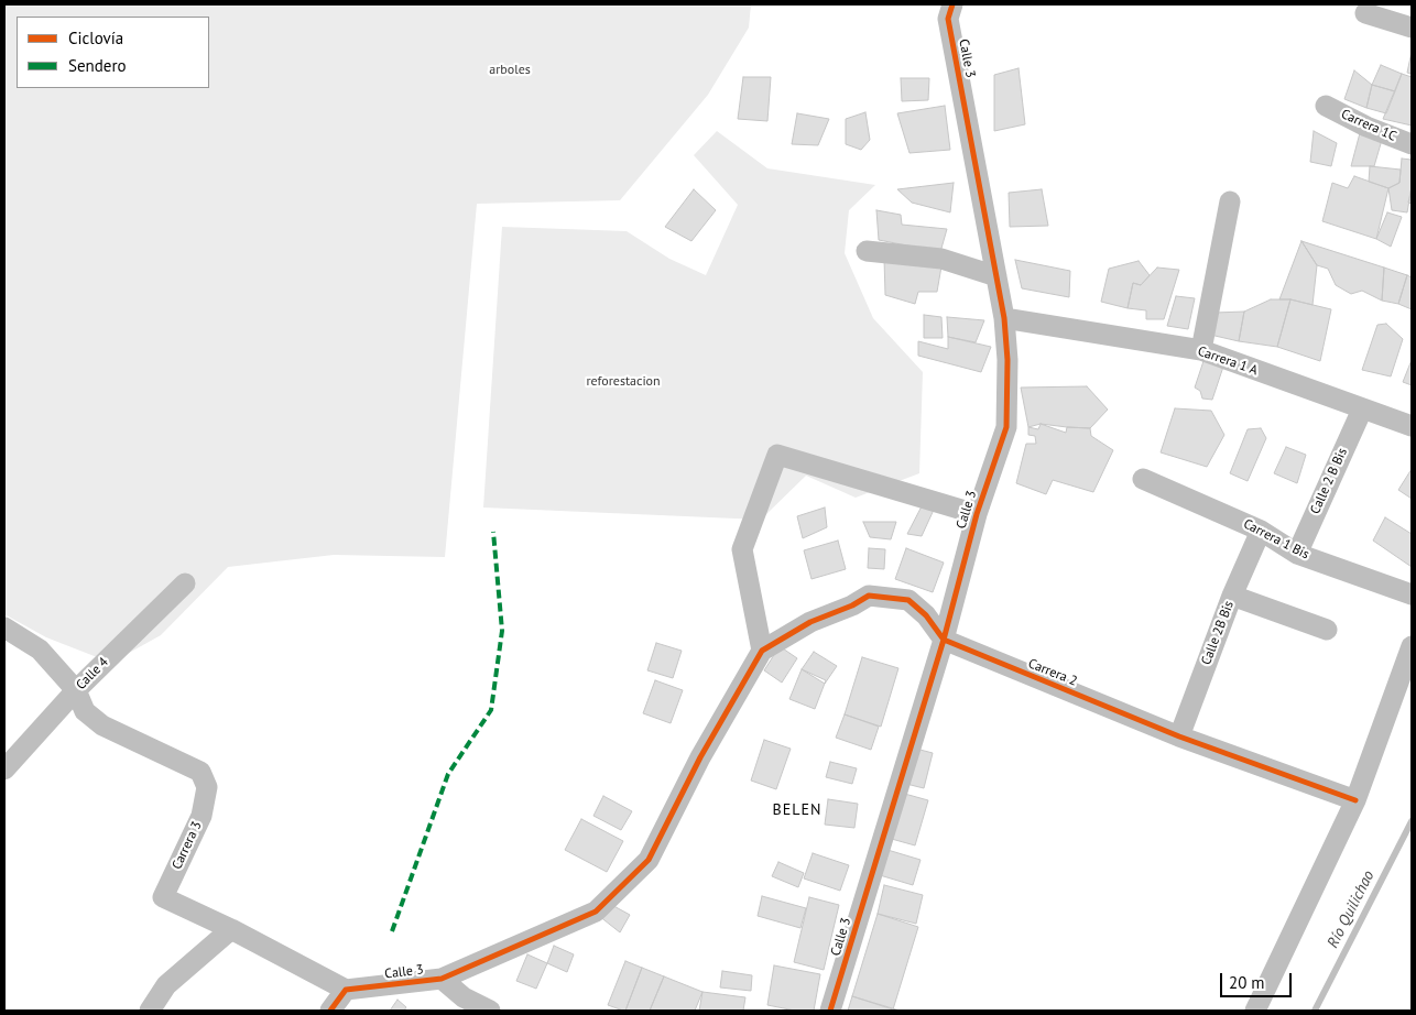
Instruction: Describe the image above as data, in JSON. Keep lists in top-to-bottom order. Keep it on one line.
{"streets":{"street":["Calle 3","Carrera 1C","Carrera 1 A","Calle 2 B Bis","Carrera 1 Bis","Calle 2B Bis","Carrera 2","Calle 4","Carrera 3"]},"crossings":[["Calle 3","Carrera 1 A"],["Calle 3","Carrera 2"],["Calle 3","Carrera 3"],["Carrera 1 A","Calle 2 B Bis"],["Calle 2 B Bis","Carrera 1 Bis"],["Carrera 1 Bis","Calle 2B Bis"],["Calle 2B Bis","Carrera 2"],["Calle 4","Carrera 3"]],"districts":["BELEN"],"water":["Río Quilichao"],"parks":["arboles","reforestacion"],"legend":["Ciclovía","Sendero"],"scale_bar":"20 m"}
